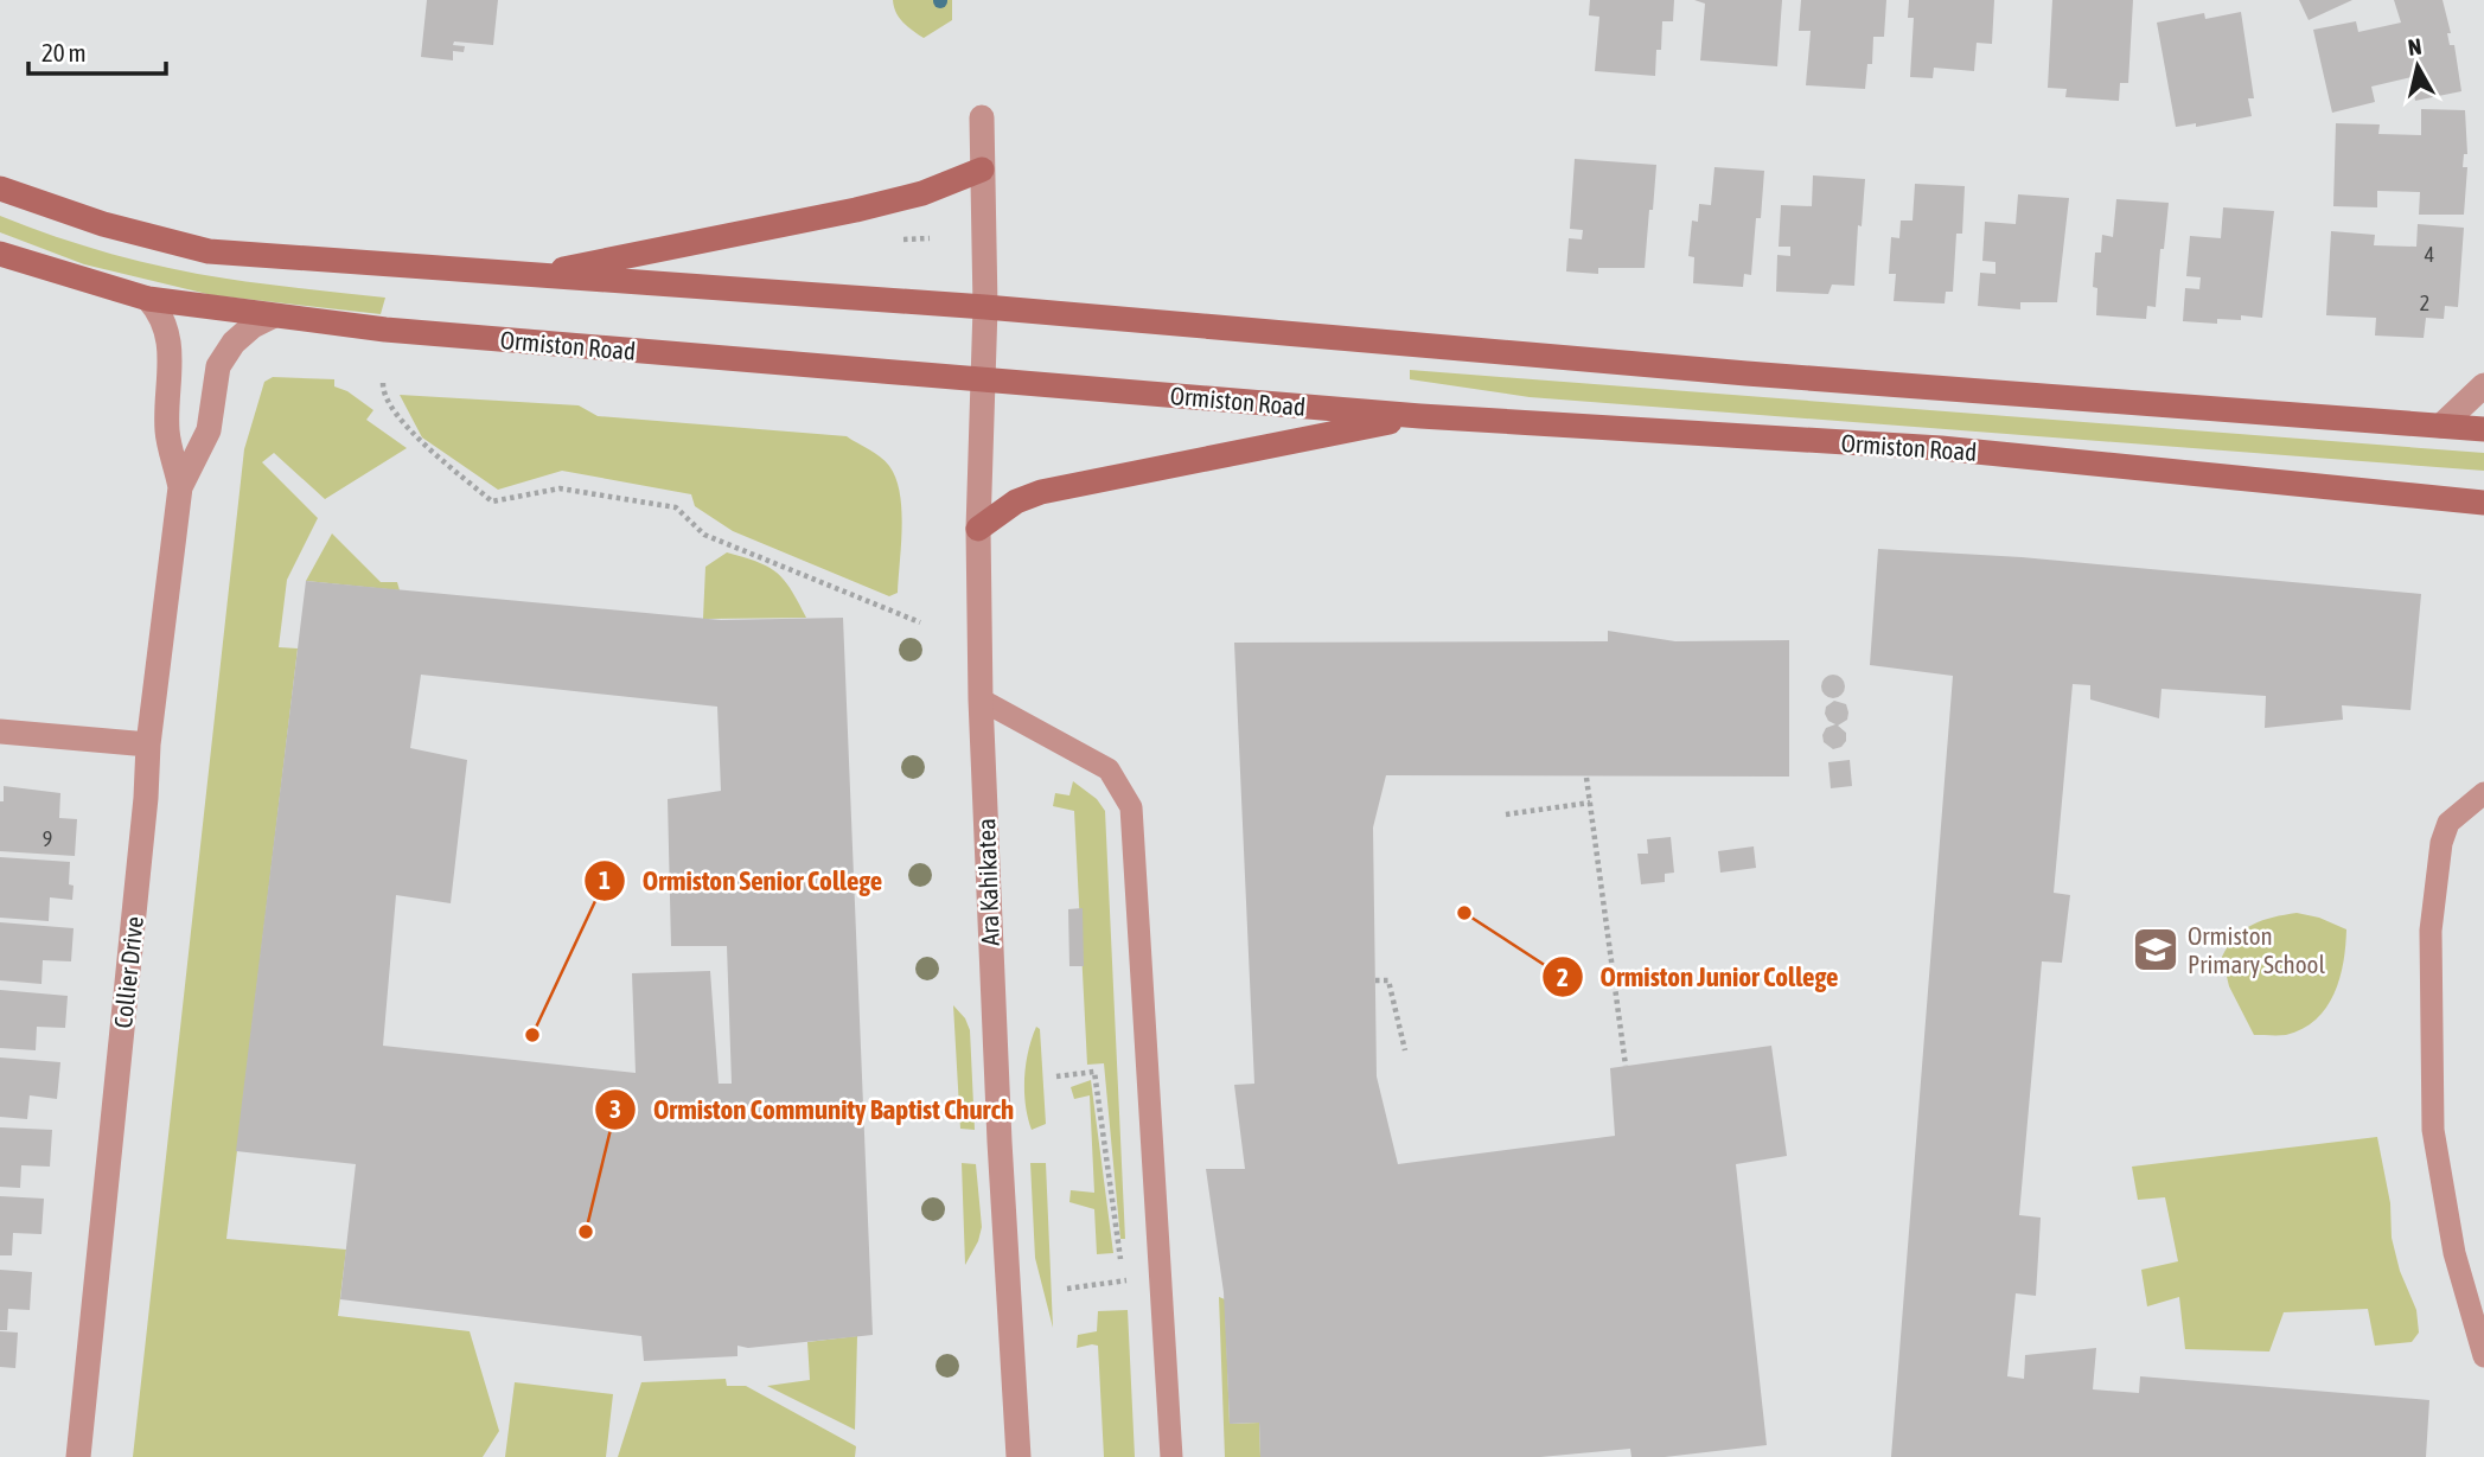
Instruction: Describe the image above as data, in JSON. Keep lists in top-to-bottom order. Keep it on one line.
{"streets":{"main road":["Ormiston Road"],"street":["Ara Kahikatea","Collier Drive"]},"crossings":[["Ormiston Road","Ara Kahikatea"],["Ormiston Road","Collier Drive"]],"places":{"other":["Ormiston Junior College","Ormiston Senior College","Ormiston Community Baptist Church"],"school or university":["Ormiston Primary School"]},"house_numbers":["4","2","9"],"scale_bar":"20 m","north":"top"}
